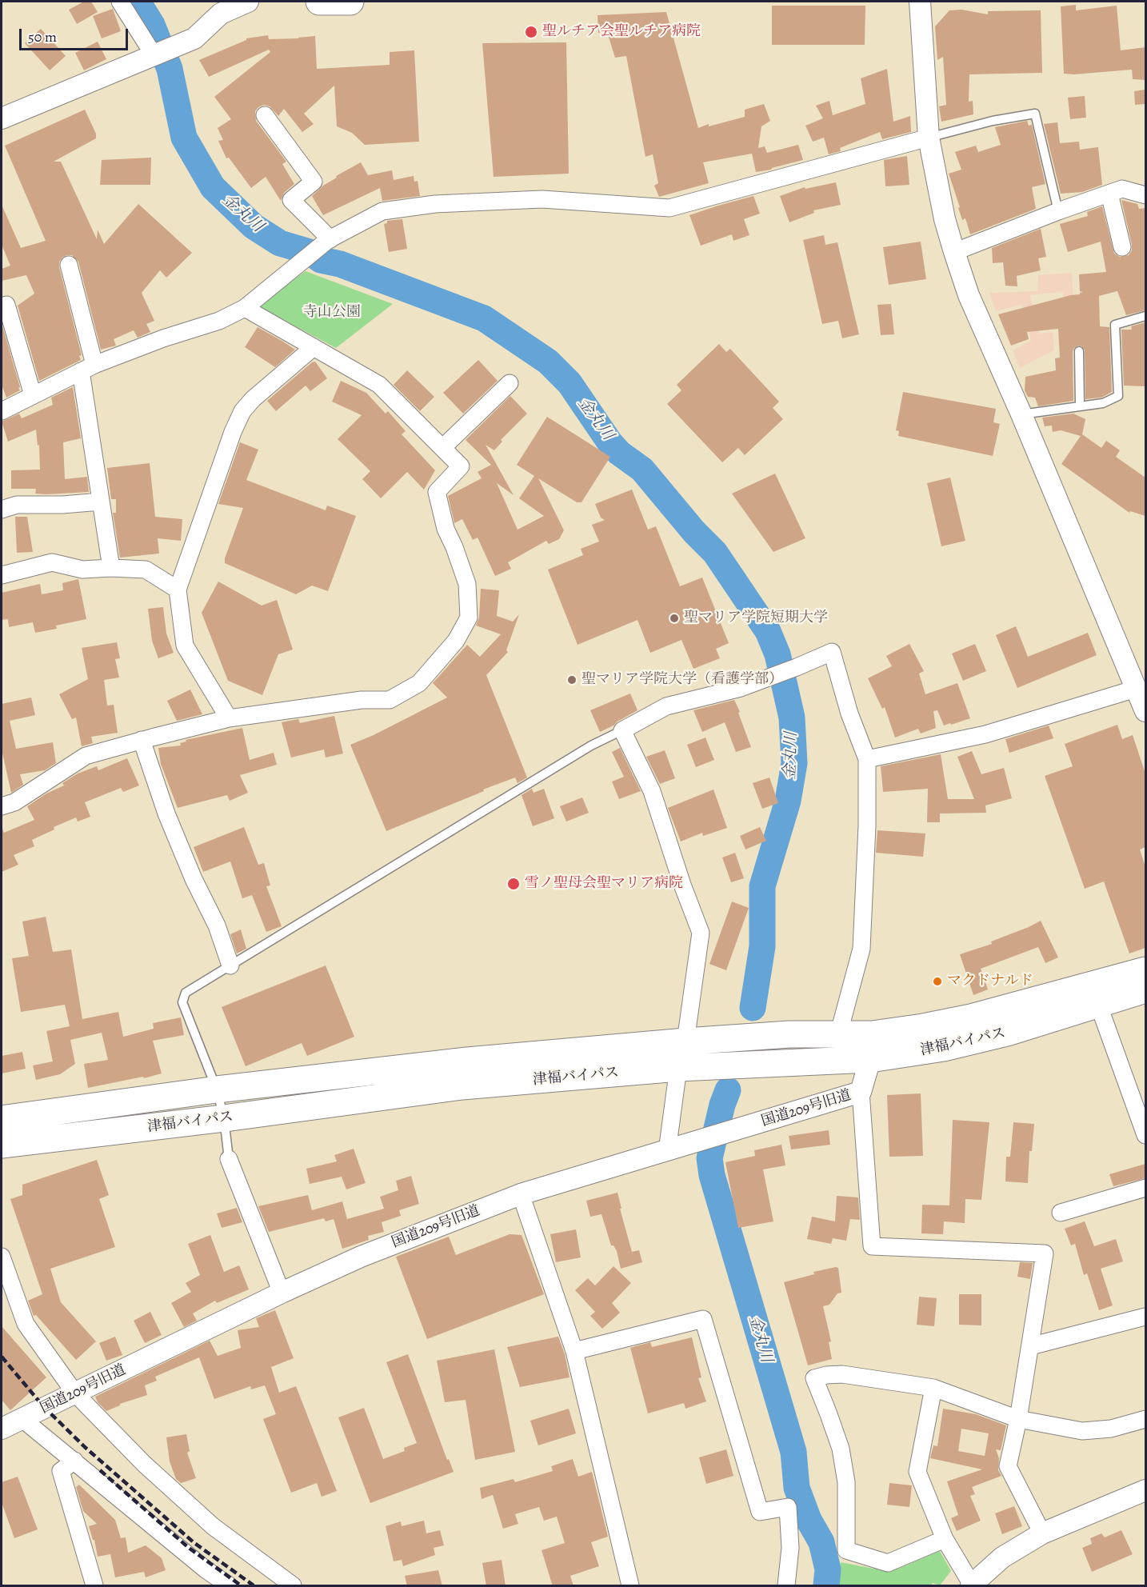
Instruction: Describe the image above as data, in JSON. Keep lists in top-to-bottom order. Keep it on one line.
{"streets":{"highway":["津福バイパス"],"street":["国道209号旧道"]},"crossings":[["津福バイパス","国道209号旧道"]],"water":["金丸川"],"parks":["寺山公園"],"places":["聖ルチア会聖ルチア病院","聖マリア学院短期大学","聖マリア学院大学（看護学部）","雪ノ聖母会聖マリア病院","マクドナルド"],"scale_bar":"50 m"}
